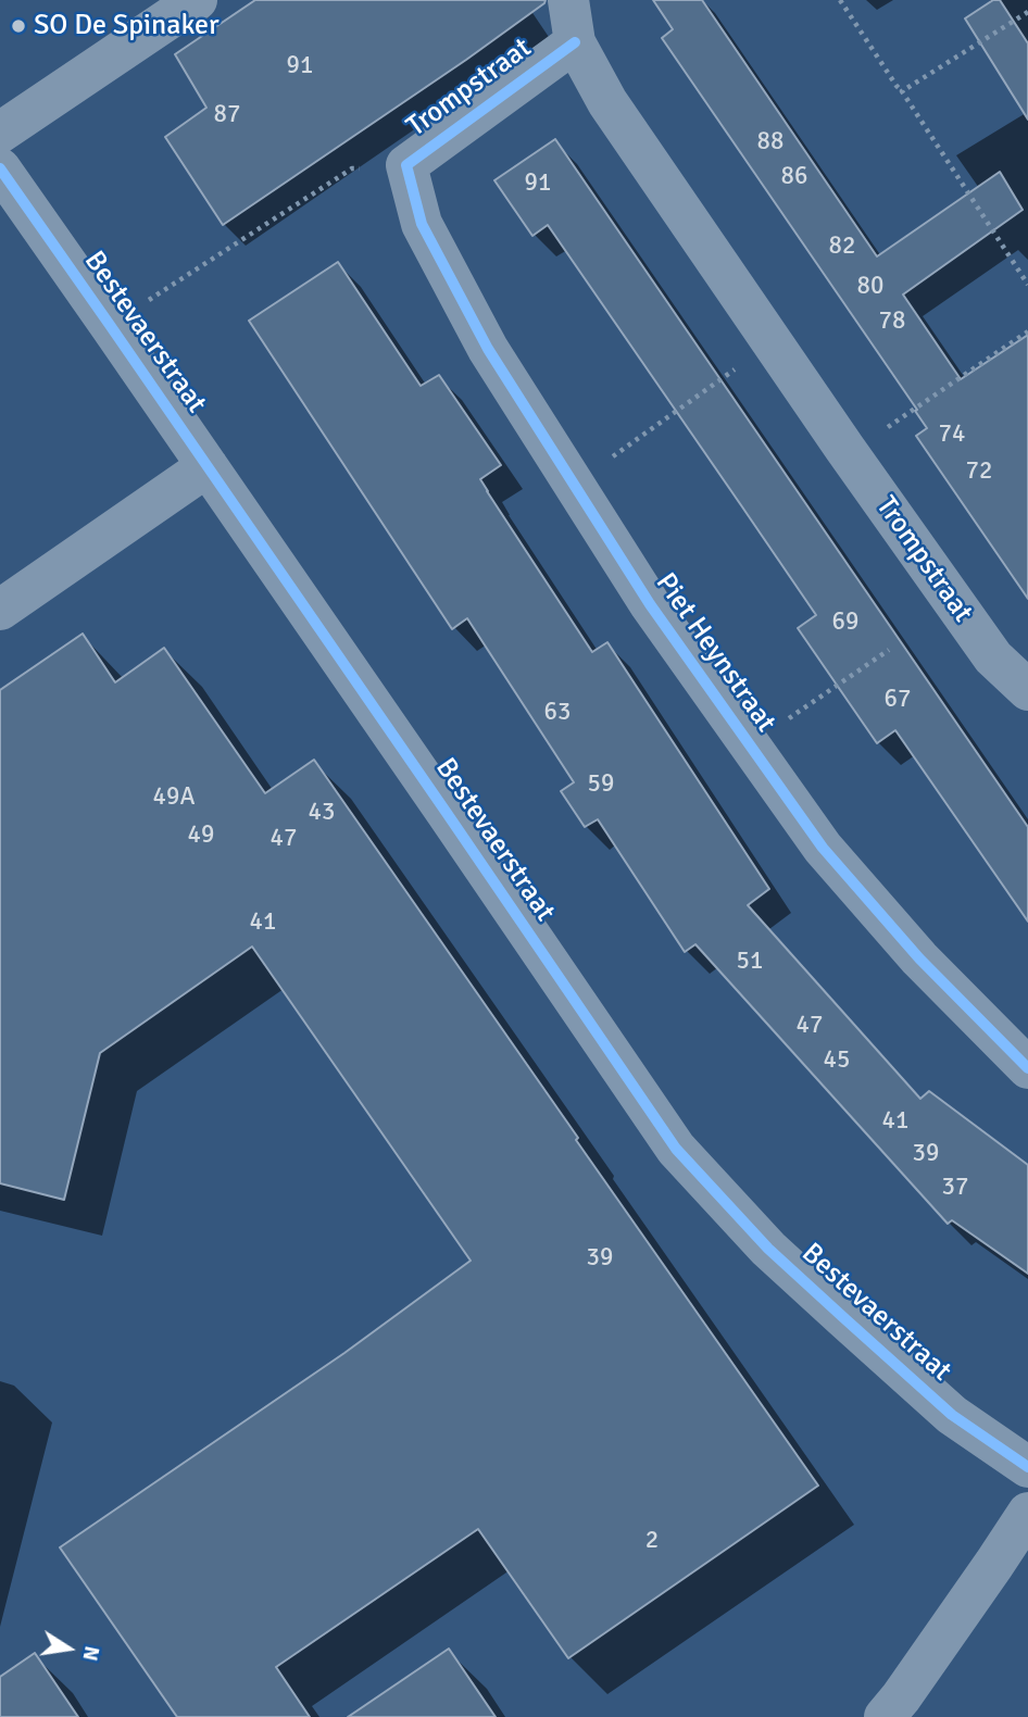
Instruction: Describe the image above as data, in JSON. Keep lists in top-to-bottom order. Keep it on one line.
{"streets":{"street":["Trompstraat","Bestevaerstraat","Piet Heynstraat"]},"crossings":[["Trompstraat","Piet Heynstraat"]],"places":["SO De Spinaker"],"house_numbers":["91","87","88","86","91","82","80","78","74","72","69","67","63","59","49A","43","49","47","41","51","47","45","41","39","37","39","2"],"north":"right"}
